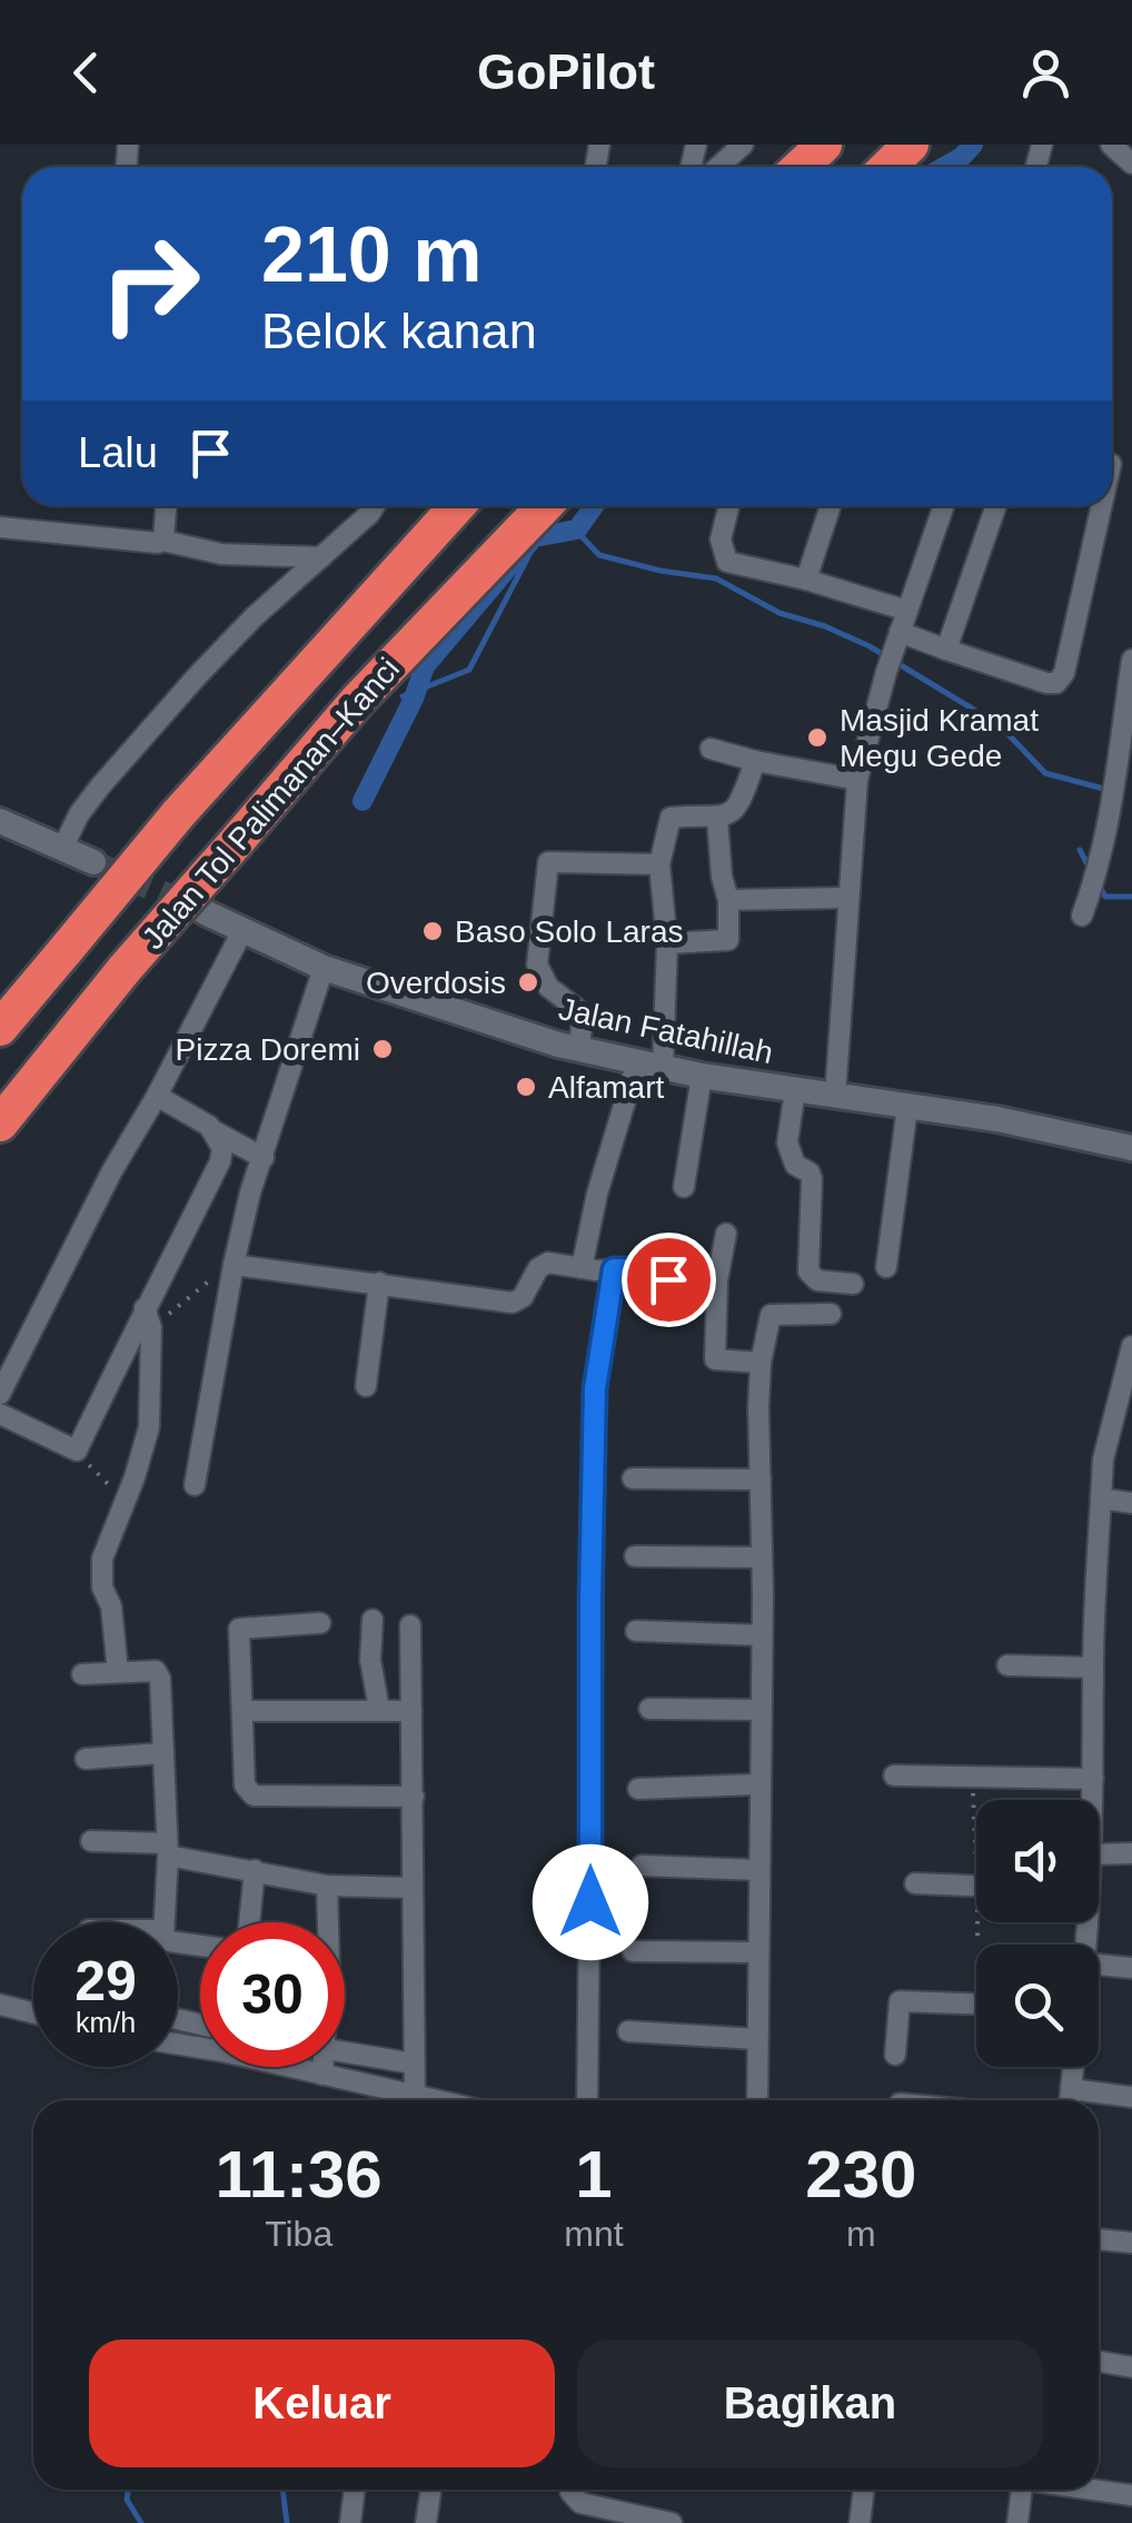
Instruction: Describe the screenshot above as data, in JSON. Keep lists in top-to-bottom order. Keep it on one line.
{"streets":{"highway":["Jalan Tol Palimanan–Kanci"],"street":["Jalan Fatahillah"]},"places":["Masjid Kramat Megu Gede","Baso Solo Laras","Overdosis","Pizza Doremi","Alfamart"],"page":{"header":"GoPilot","turn":["210 m","Belok kanan"],"then":"Lalu","speed":"29 km/h","limit":"30","eta":["11:36","Tiba","1","mnt","230","m"],"buttons":["Keluar","Bagikan"]}}
